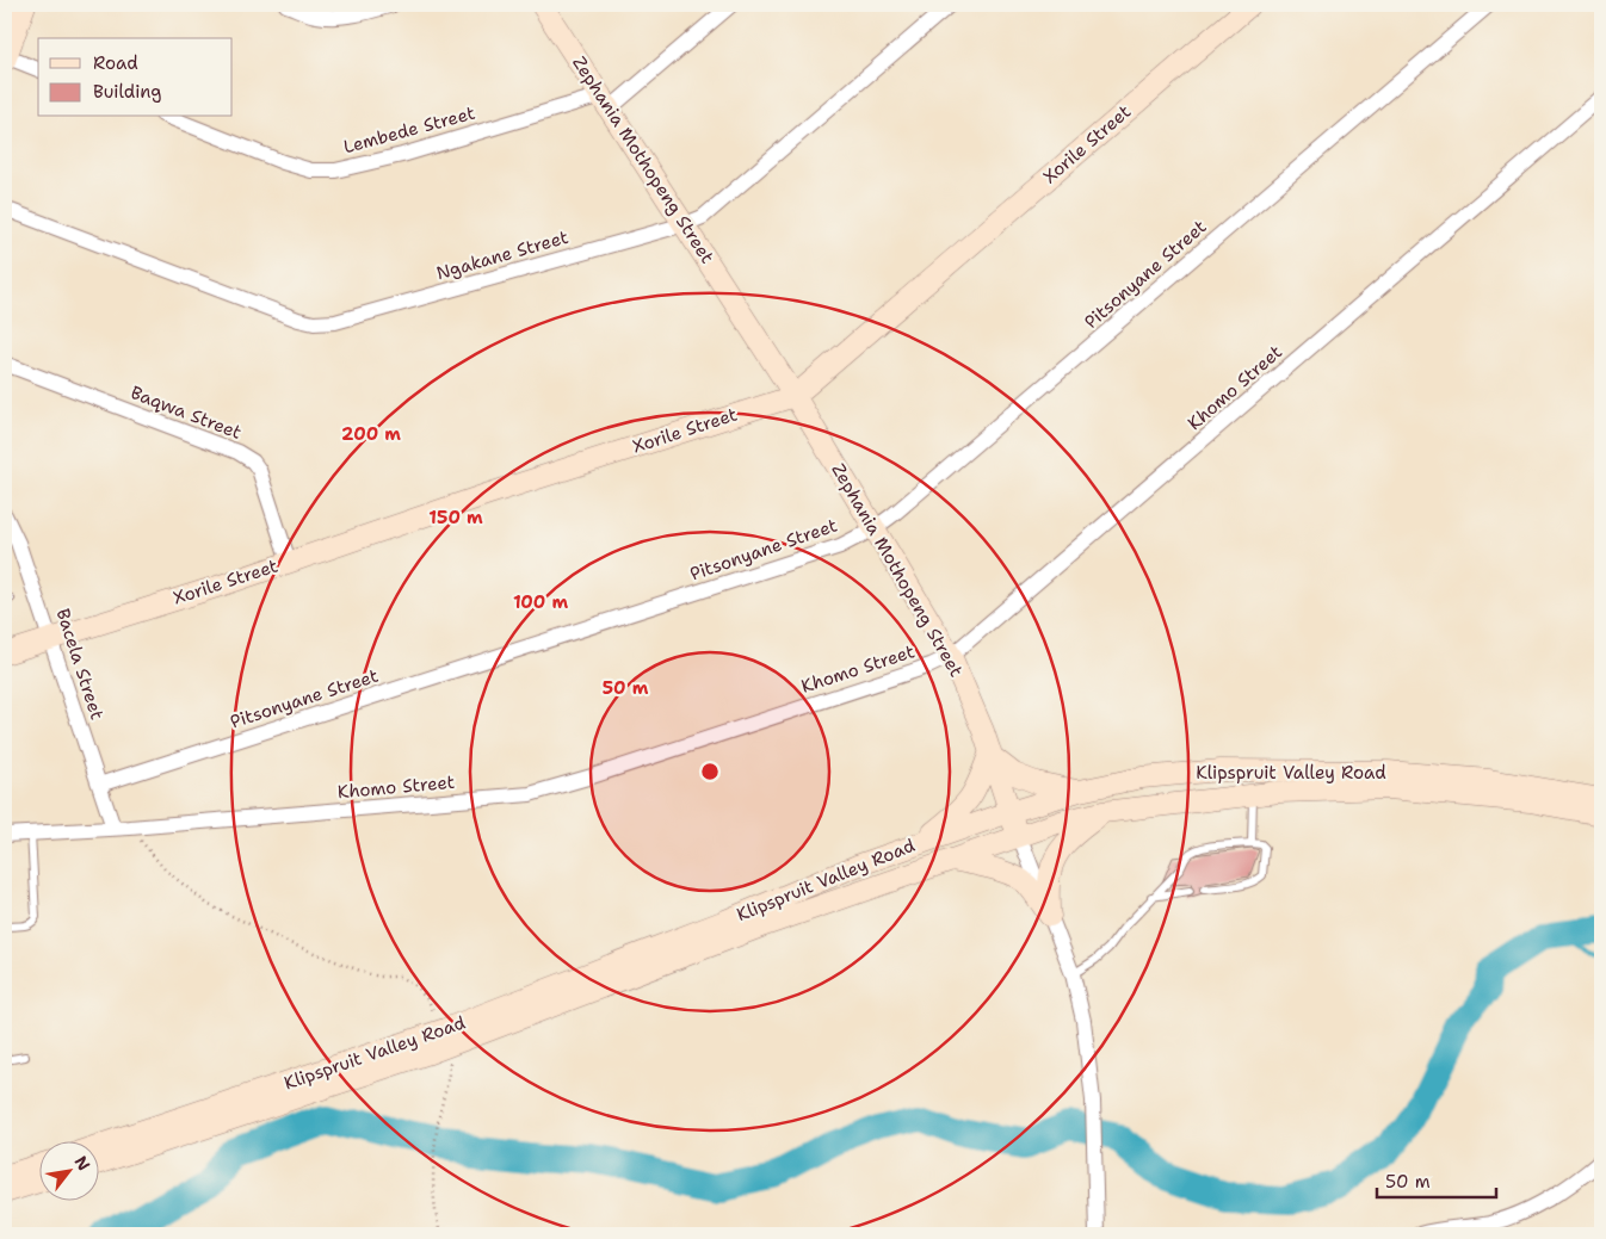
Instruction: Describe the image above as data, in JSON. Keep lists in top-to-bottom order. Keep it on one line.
{"streets":{"main road":["Xorile Street","Zephania Mothopeng Street","Klipspruit Valley Road"],"street":["Lembede Street","Ngakane Street","Pitsonyane Street","Khomo Street","Baqwa Street","Bacela Street"]},"crossings":[["Lembede Street","Zephania Mothopeng Street"],["Xorile Street","Zephania Mothopeng Street"],["Xorile Street","Baqwa Street"],["Xorile Street","Bacela Street"],["Zephania Mothopeng Street","Ngakane Street"],["Zephania Mothopeng Street","Pitsonyane Street"],["Zephania Mothopeng Street","Khomo Street"],["Zephania Mothopeng Street","Klipspruit Valley Road"],["Pitsonyane Street","Bacela Street"],["Khomo Street","Bacela Street"]],"legend":["Road","Building"],"scale_bar":"50 m","north":"top right","rings":["200 m","150 m","100 m","50 m"]}
